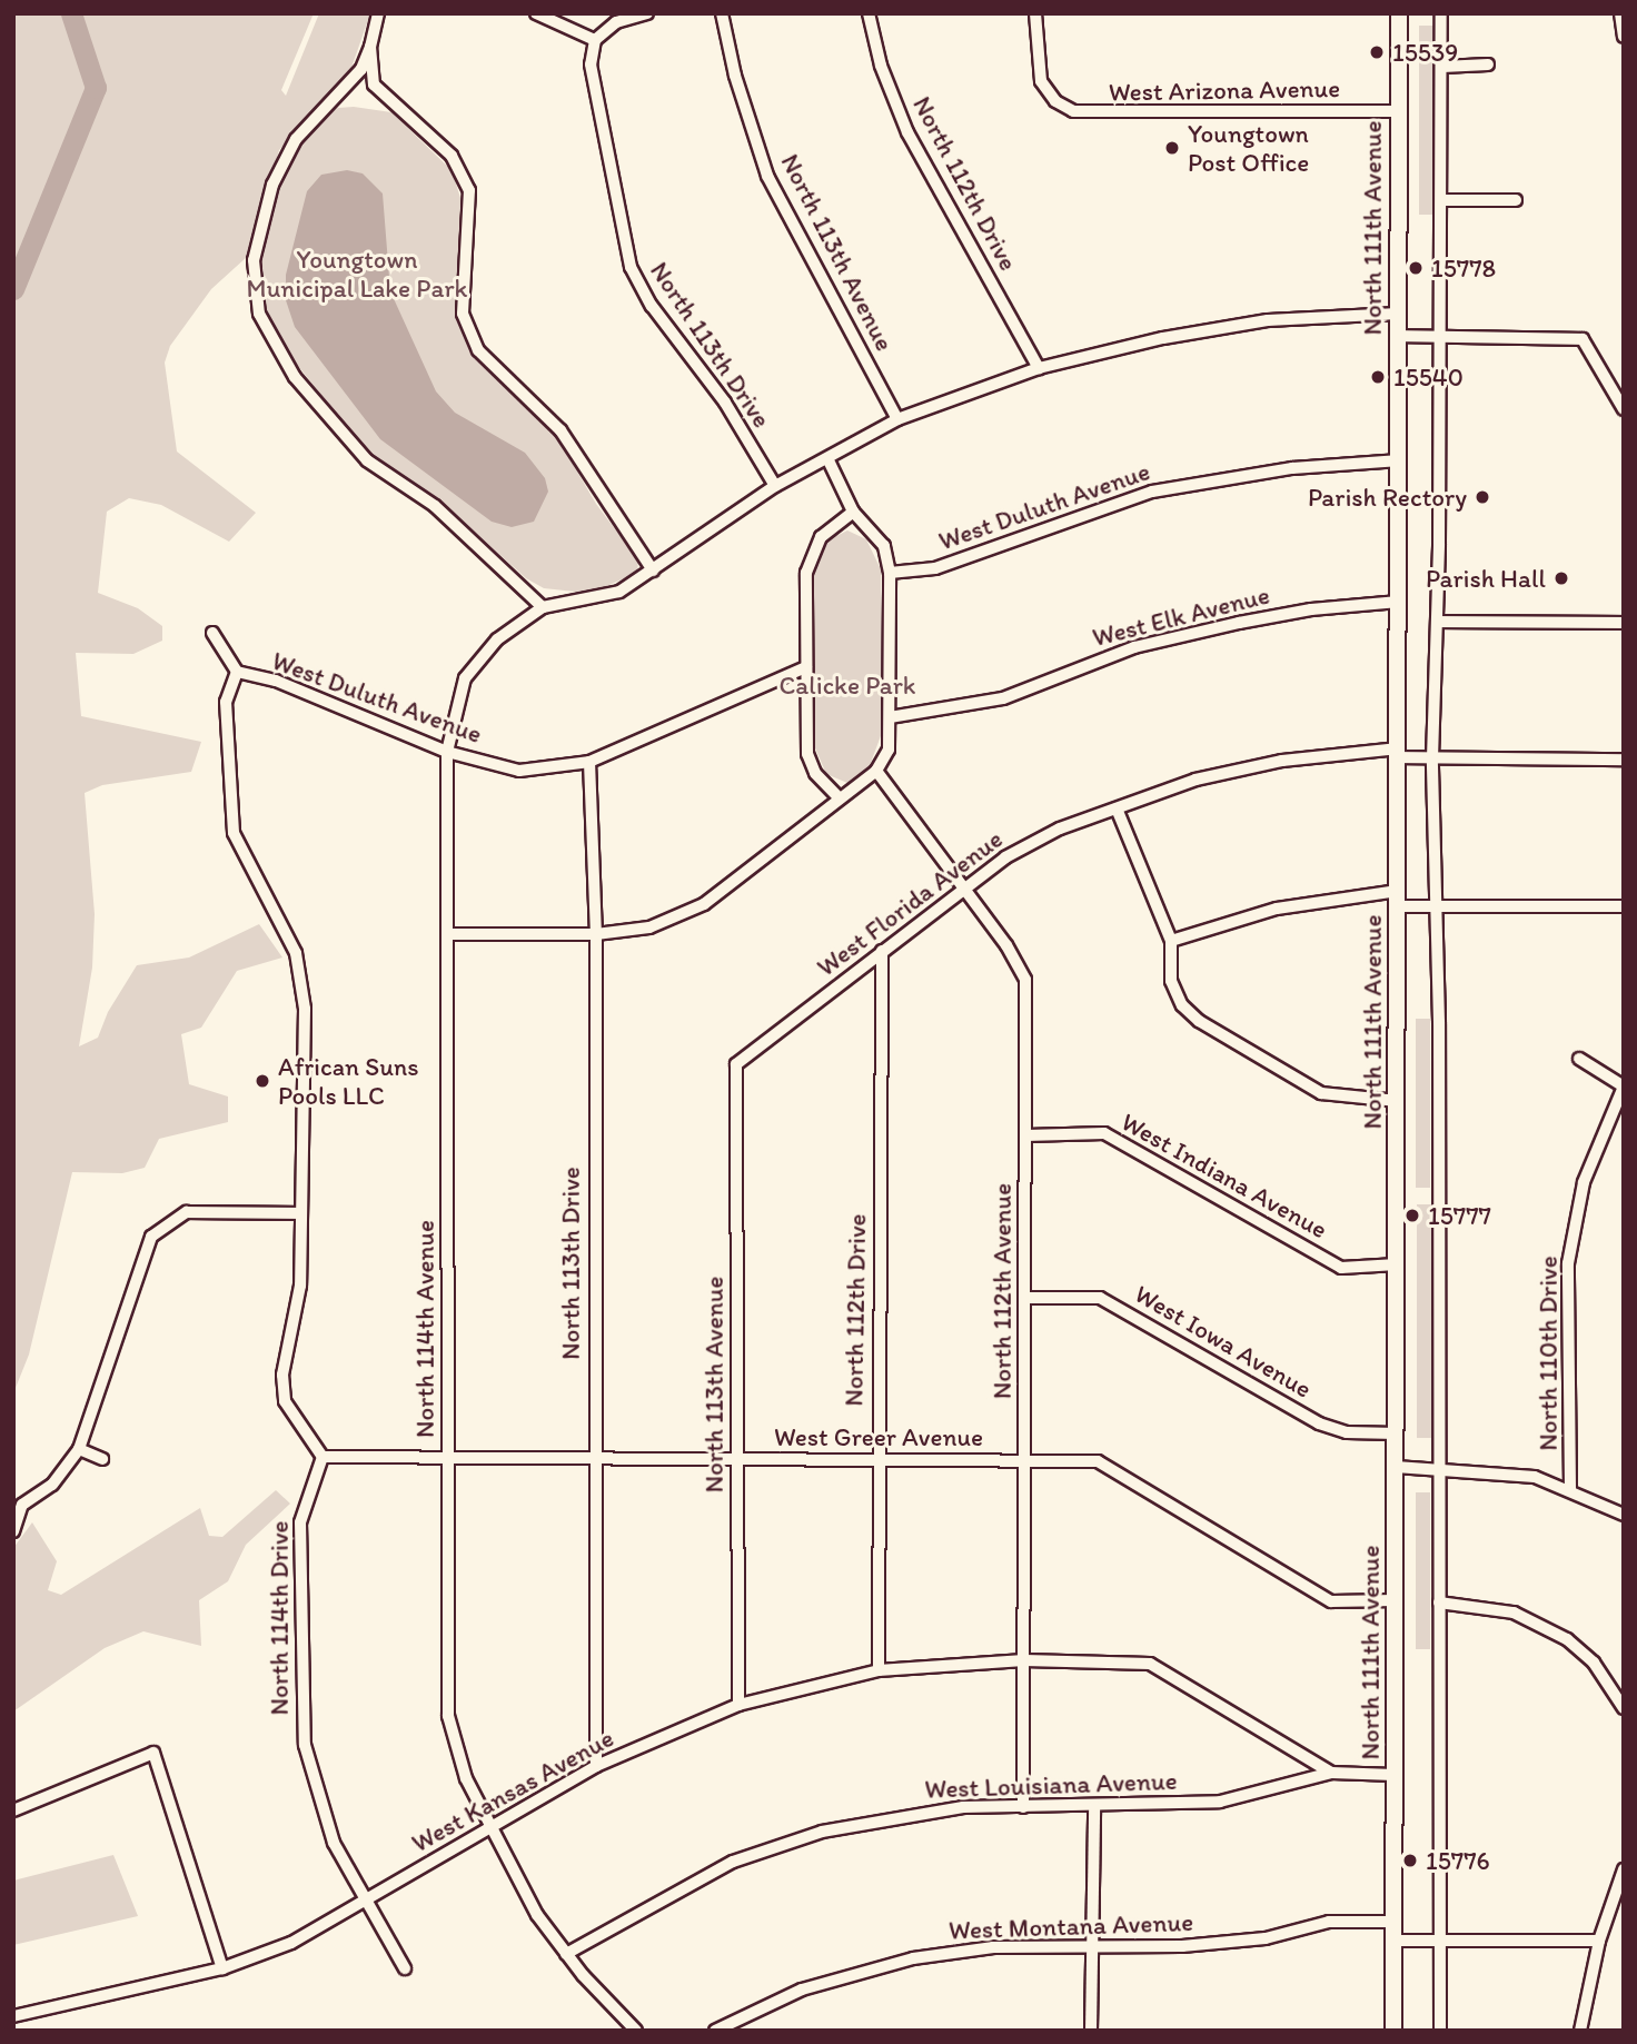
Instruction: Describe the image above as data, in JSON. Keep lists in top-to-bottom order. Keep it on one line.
{"streets":{"street":["West Arizona Avenue","North 112th Drive","North 111th Avenue","North 113th Avenue","North 113th Drive","West Duluth Avenue","West Elk Avenue","West Florida Avenue","West Indiana Avenue","North 112th Avenue","North 114th Avenue","West Iowa Avenue","North 110th Drive","West Greer Avenue","North 114th Drive","West Louisiana Avenue","West Kansas Avenue","West Montana Avenue"]},"crossings":[["West Arizona Avenue","North 111th Avenue"],["North 112th Drive","West Florida Avenue"],["North 112th Drive","West Greer Avenue"],["North 112th Drive","West Kansas Avenue"],["North 111th Avenue","West Duluth Avenue"],["North 111th Avenue","West Elk Avenue"],["North 111th Avenue","West Florida Avenue"],["North 111th Avenue","West Indiana Avenue"],["North 111th Avenue","West Iowa Avenue"],["North 111th Avenue","West Greer Avenue"],["North 111th Avenue","West Kansas Avenue"],["North 111th Avenue","West Montana Avenue"],["North 113th Avenue","West Florida Avenue"],["North 113th Avenue","West Greer Avenue"],["North 113th Avenue","West Kansas Avenue"],["North 113th Drive","West Duluth Avenue"],["North 113th Drive","West Greer Avenue"],["North 113th Drive","West Kansas Avenue"],["West Duluth Avenue","North 114th Avenue"],["West Florida Avenue","North 112th Avenue"],["West Indiana Avenue","North 112th Avenue"],["North 112th Avenue","West Iowa Avenue"],["North 112th Avenue","West Greer Avenue"],["North 112th Avenue","West Louisiana Avenue"],["North 112th Avenue","West Kansas Avenue"],["North 114th Avenue","West Greer Avenue"],["North 114th Avenue","West Louisiana Avenue"],["North 114th Avenue","West Kansas Avenue"],["West Greer Avenue","North 114th Drive"],["North 114th Drive","West Kansas Avenue"],["West Louisiana Avenue","West Kansas Avenue"]],"parks":["Youngtown Municipal Lake Park","Calicke Park"],"places":["15539","Youngtown Post Office","15778","15540","Parish Rectory","Parish Hall","African Suns Pools LLC","15777","15776"]}
